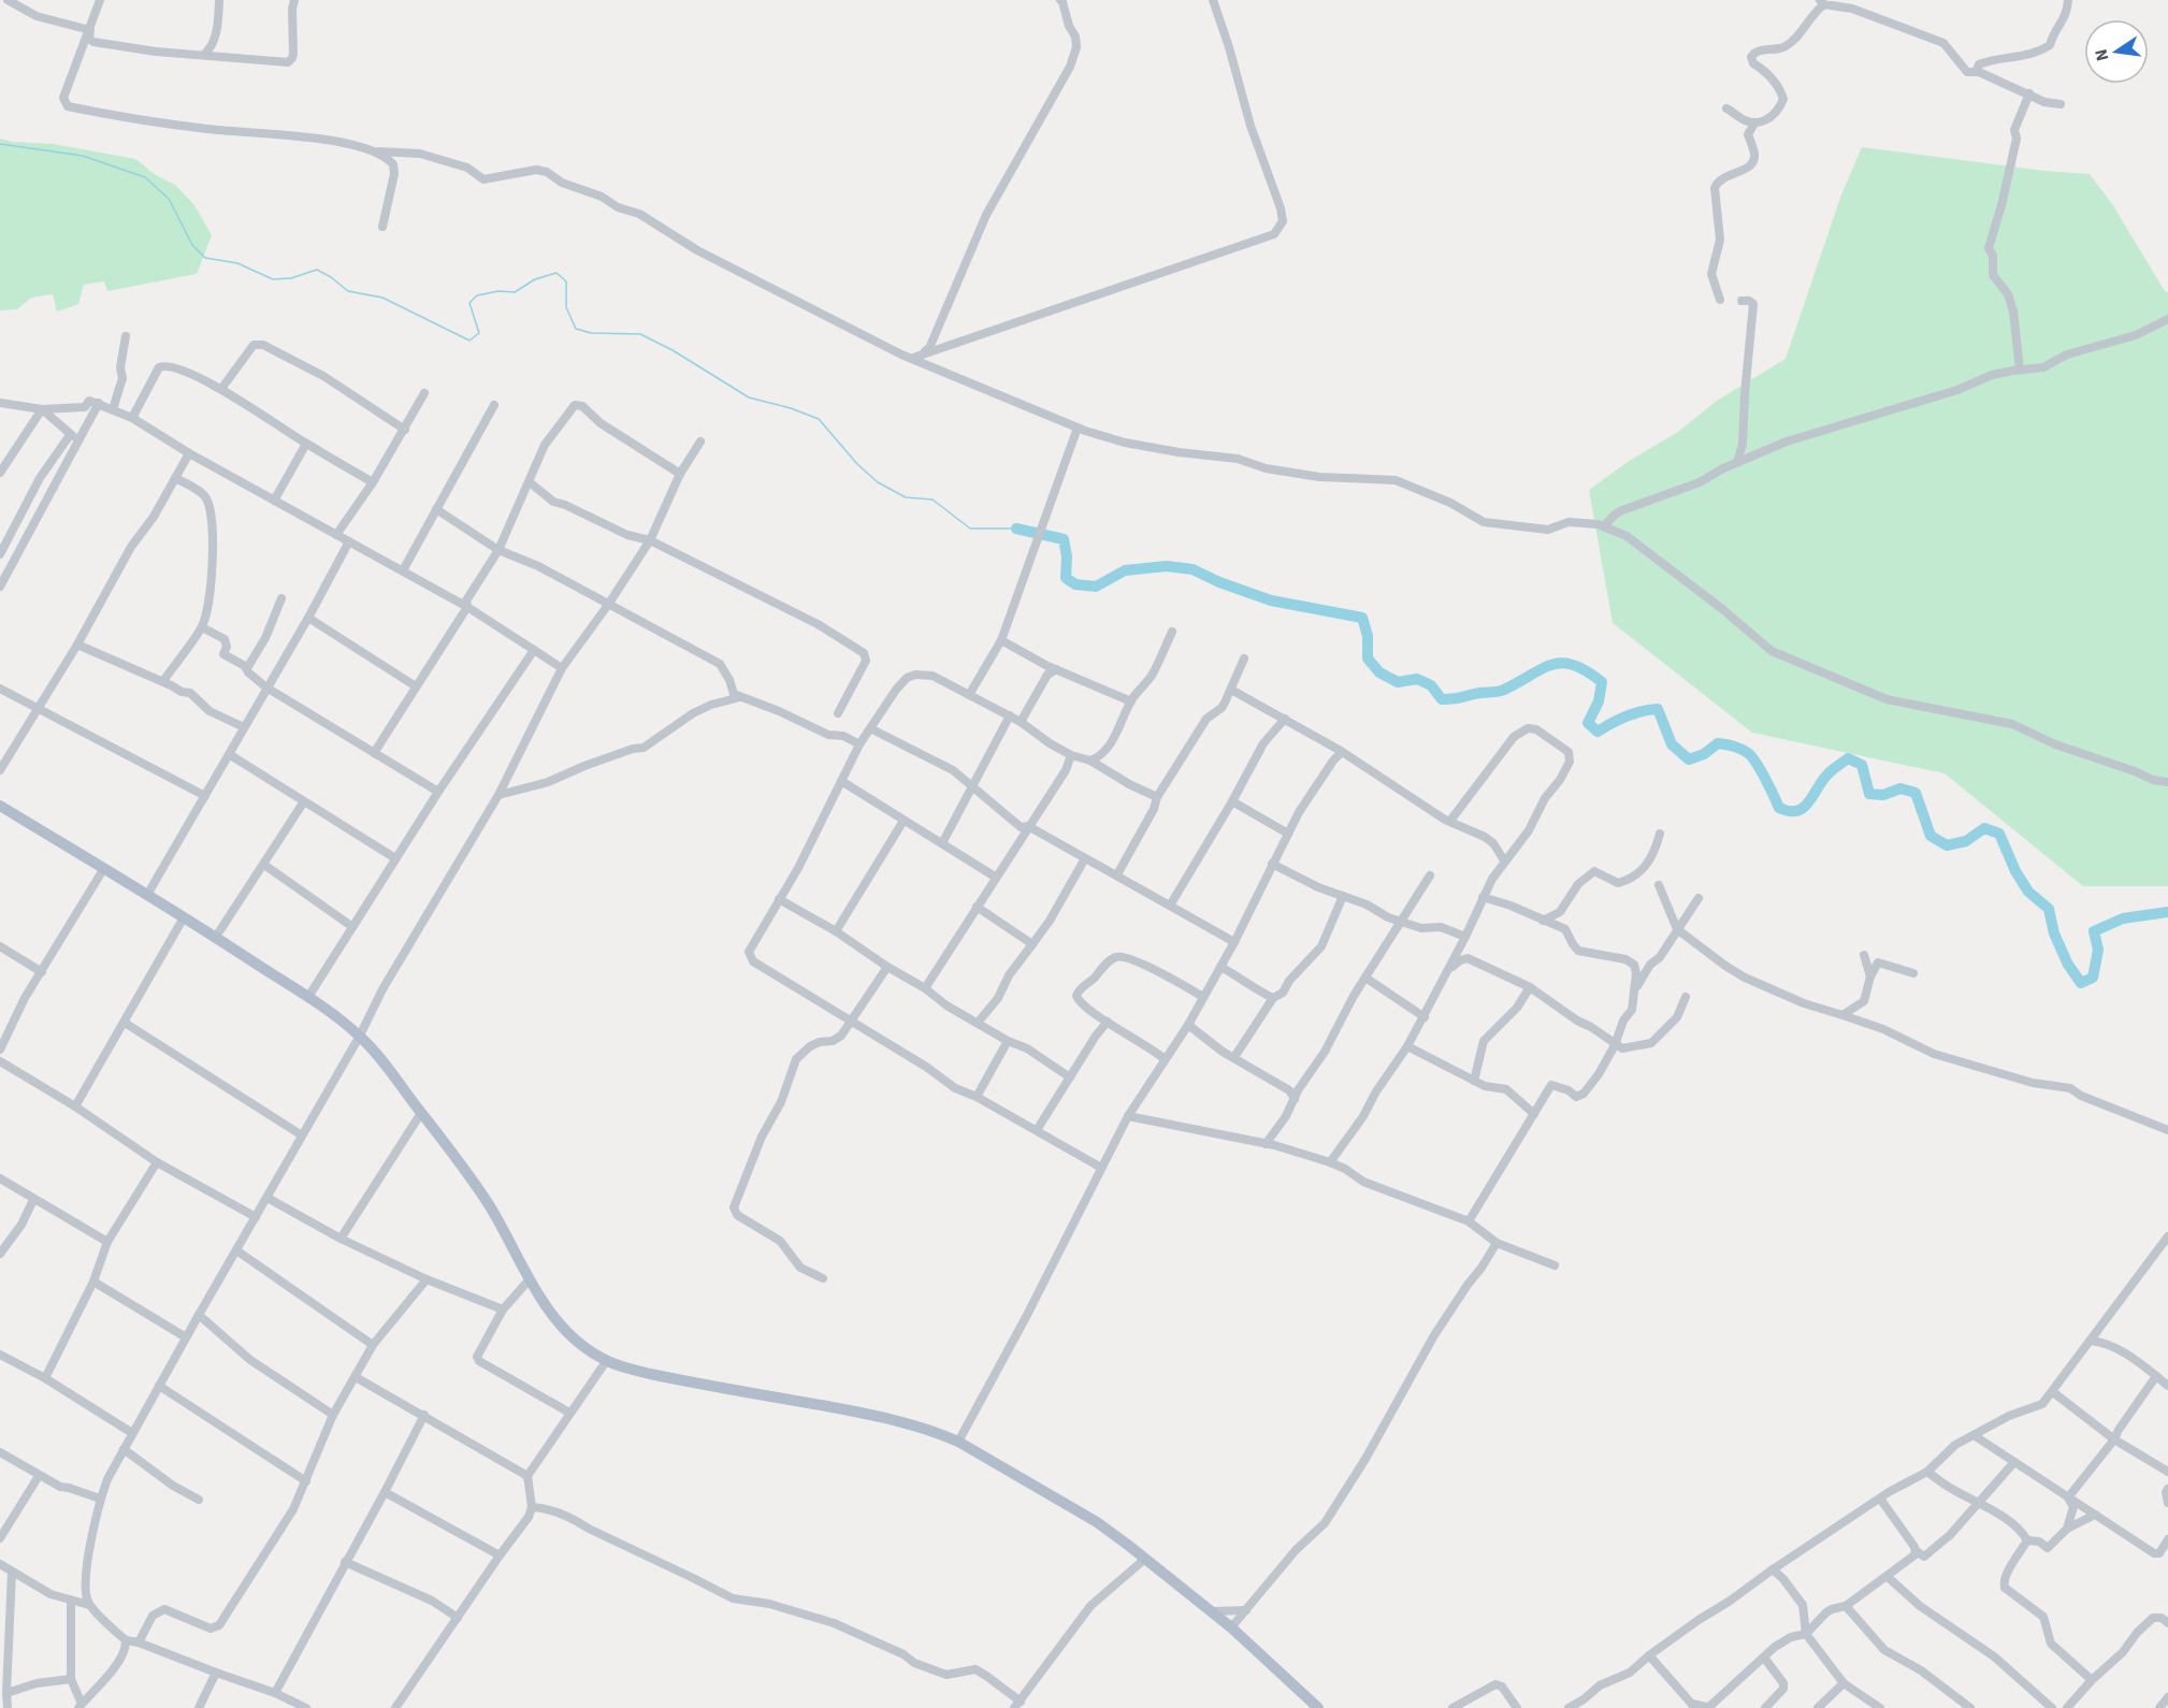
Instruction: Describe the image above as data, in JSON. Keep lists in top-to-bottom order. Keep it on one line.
{"north":"left"}
